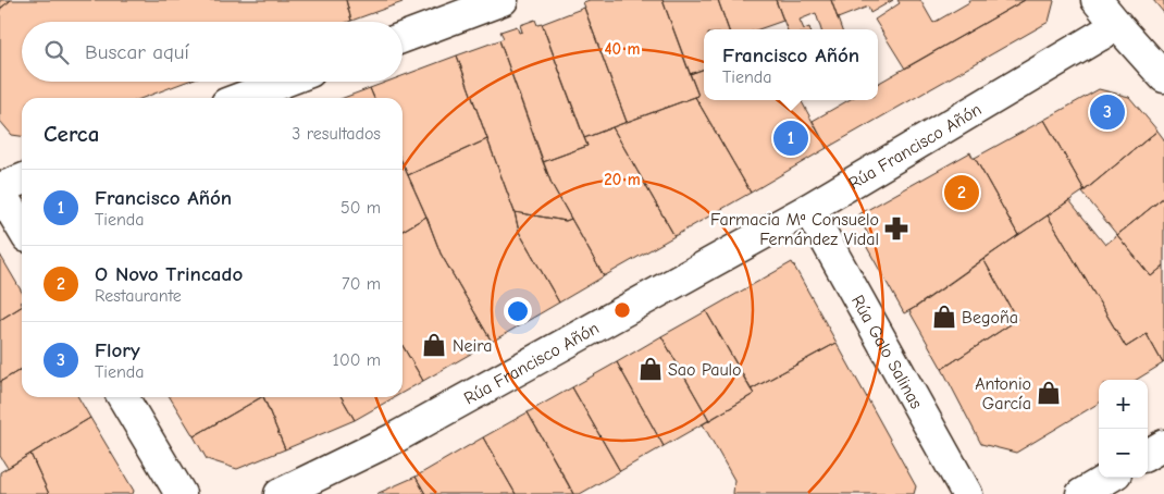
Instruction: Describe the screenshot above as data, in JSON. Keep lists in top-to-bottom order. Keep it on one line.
{"streets":{"street":["Rúa Francisco Añón","Rúa Galo Salinas"]},"crossings":[["Rúa Francisco Añón","Rúa Galo Salinas"]],"places":{"pharmacy":["Farmacia Mª Consuelo Fernández Vidal"],"shop":["Begoña","Neira","Sao Paulo","Antonio García"]},"page":{"search":"Buscar aquí","popup":["Francisco Añón","Tienda"],"pins":["3","1","2"],"heading":["Cerca","3 resultados"],"list":[{"mark":"1","name":"Francisco Añón","note":"Tienda","value":"50 m"},{"mark":"2","name":"O Novo Trincado","note":"Restaurante","value":"70 m"},{"mark":"3","name":"Flory","note":"Tienda","value":"100 m"}],"map_buttons":["+","−"]},"rings":["40 m","20 m"]}
